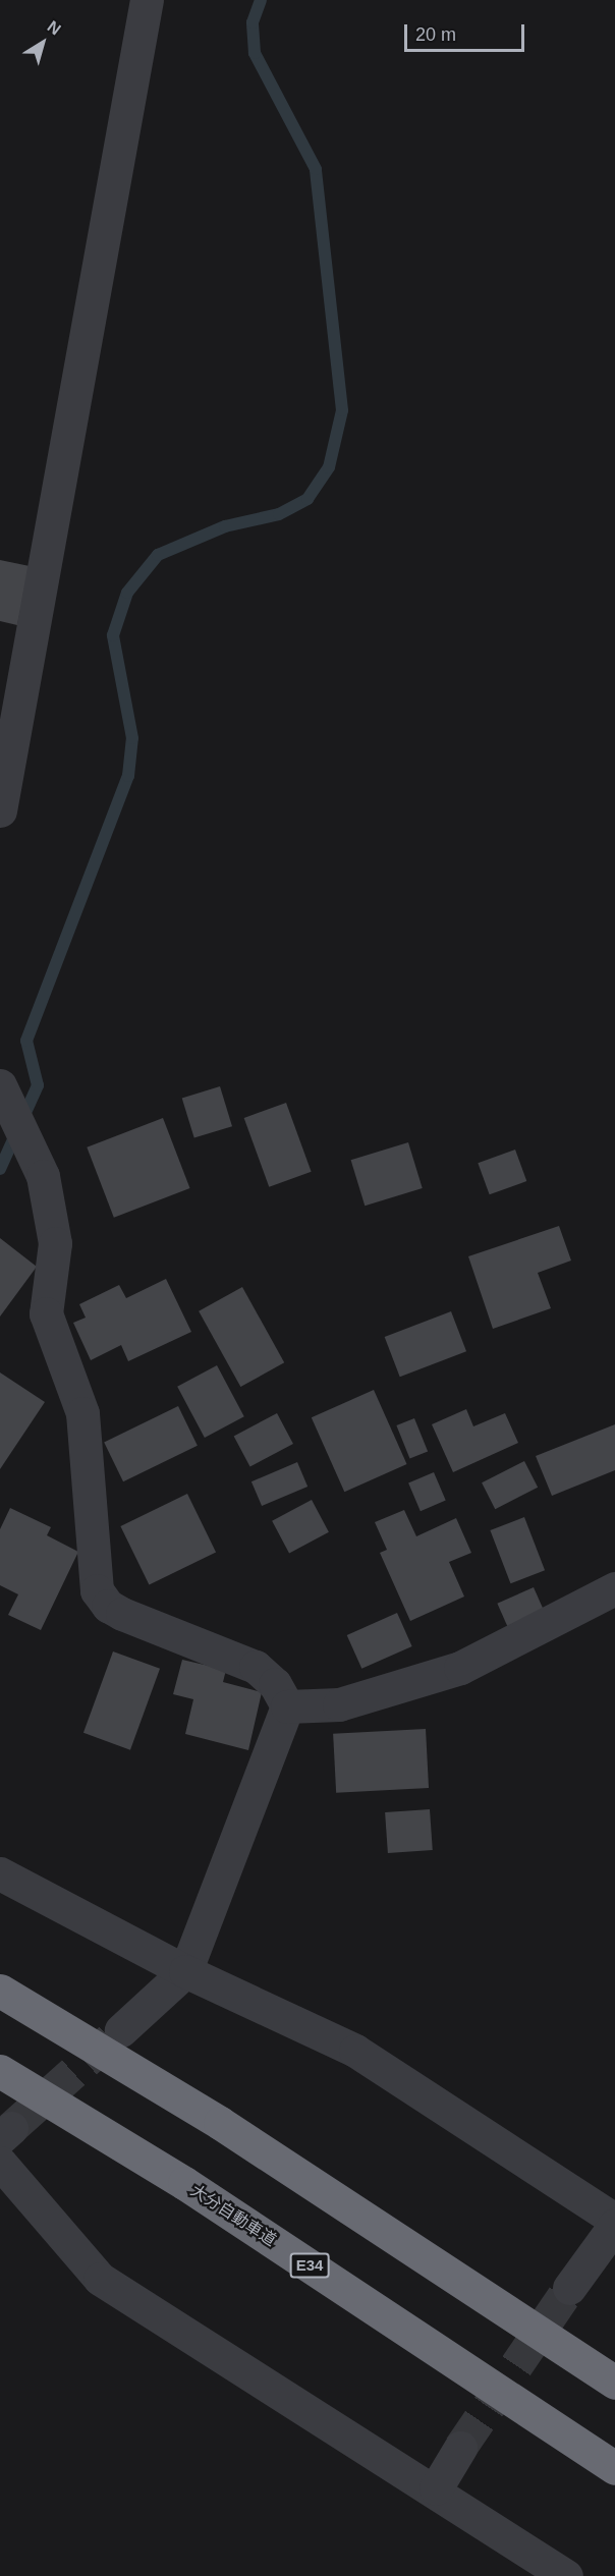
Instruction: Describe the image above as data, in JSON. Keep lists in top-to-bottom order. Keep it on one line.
{"streets":{"highway":["大分自動車道","E34"]},"scale_bar":"20 m","north":"top right"}
